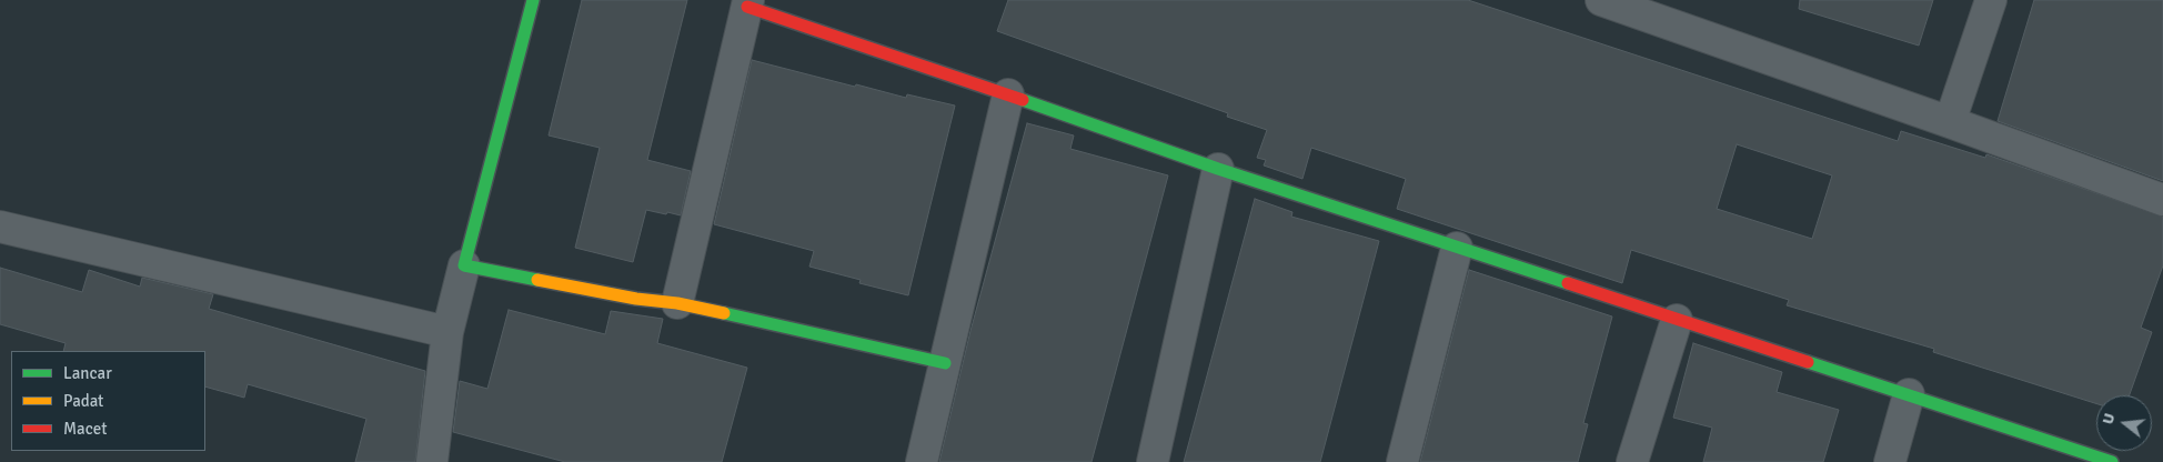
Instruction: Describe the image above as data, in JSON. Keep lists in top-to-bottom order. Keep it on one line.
{"legend":["Lancar","Padat","Macet"],"north":"left"}
